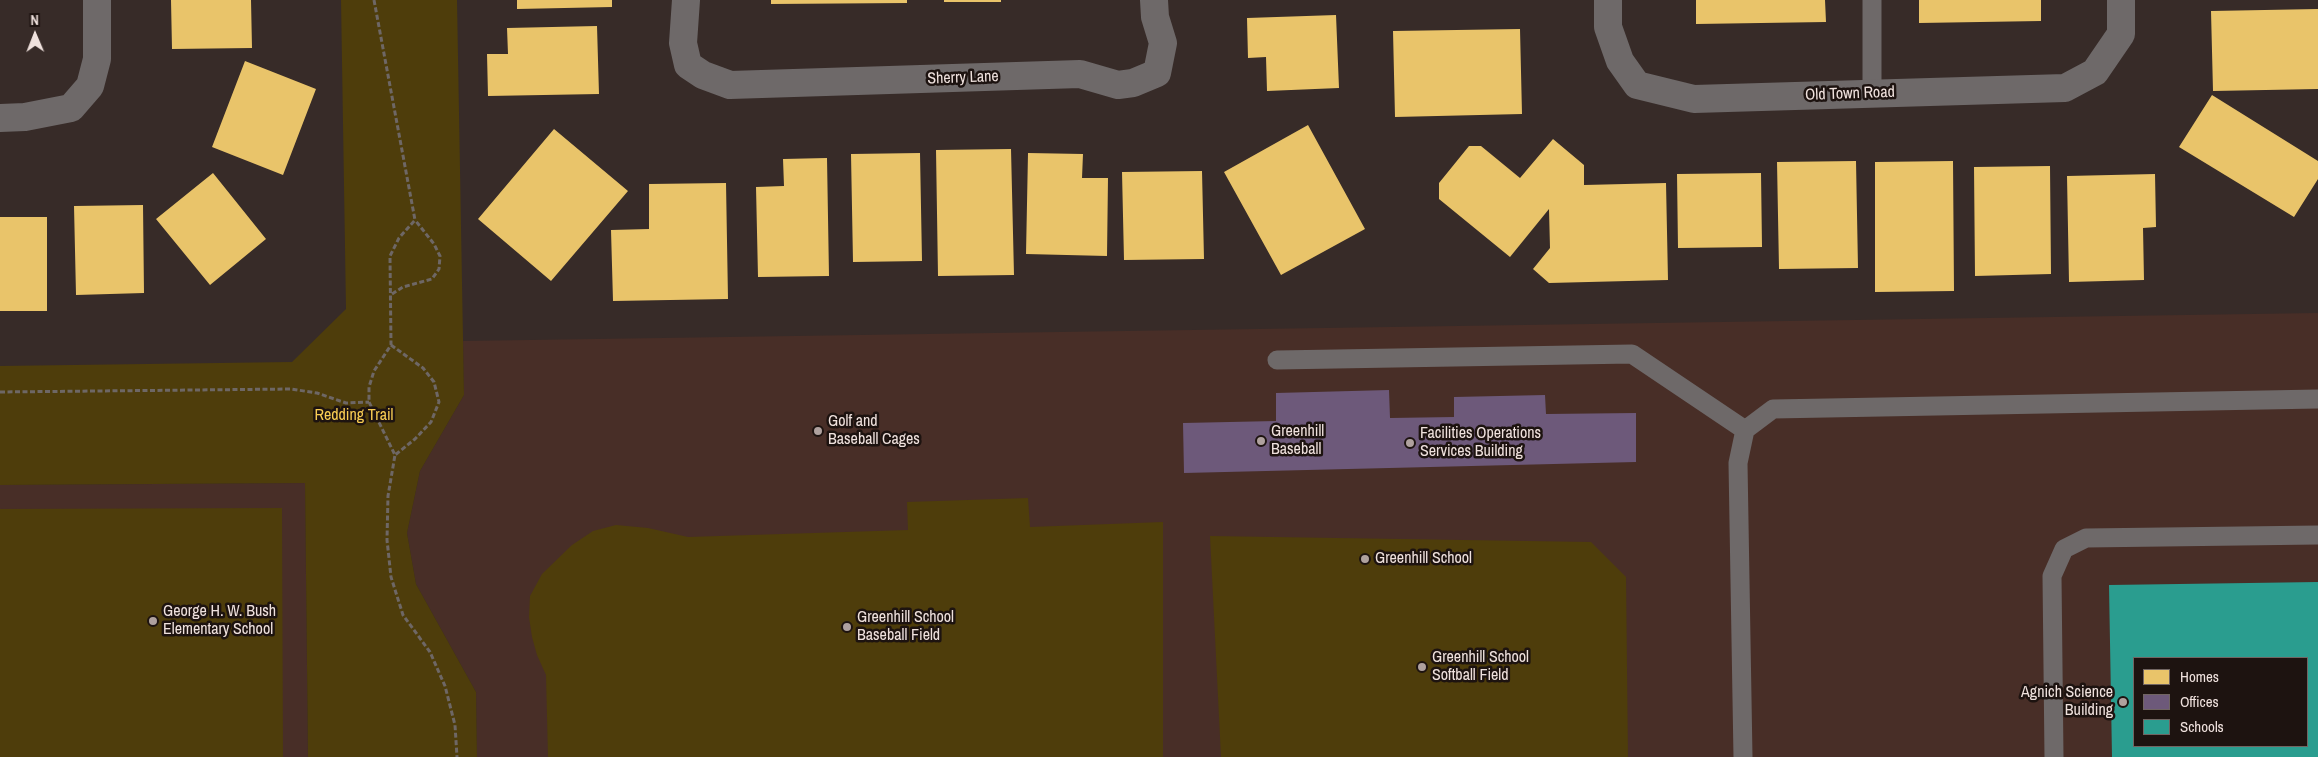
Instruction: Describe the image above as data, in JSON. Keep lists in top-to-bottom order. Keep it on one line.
{"streets":{"street":["Sherry Lane","Old Town Road"]},"parks":["Redding Trail"],"places":["Golf and Baseball Cages","Greenhill Baseball","Facilities Operations Services Building","Greenhill School","George H. W. Bush Elementary School","Greenhill School Baseball Field","Greenhill School Softball Field","Agnich Science Building"],"legend":["Homes","Offices","Schools"],"north":"top"}
